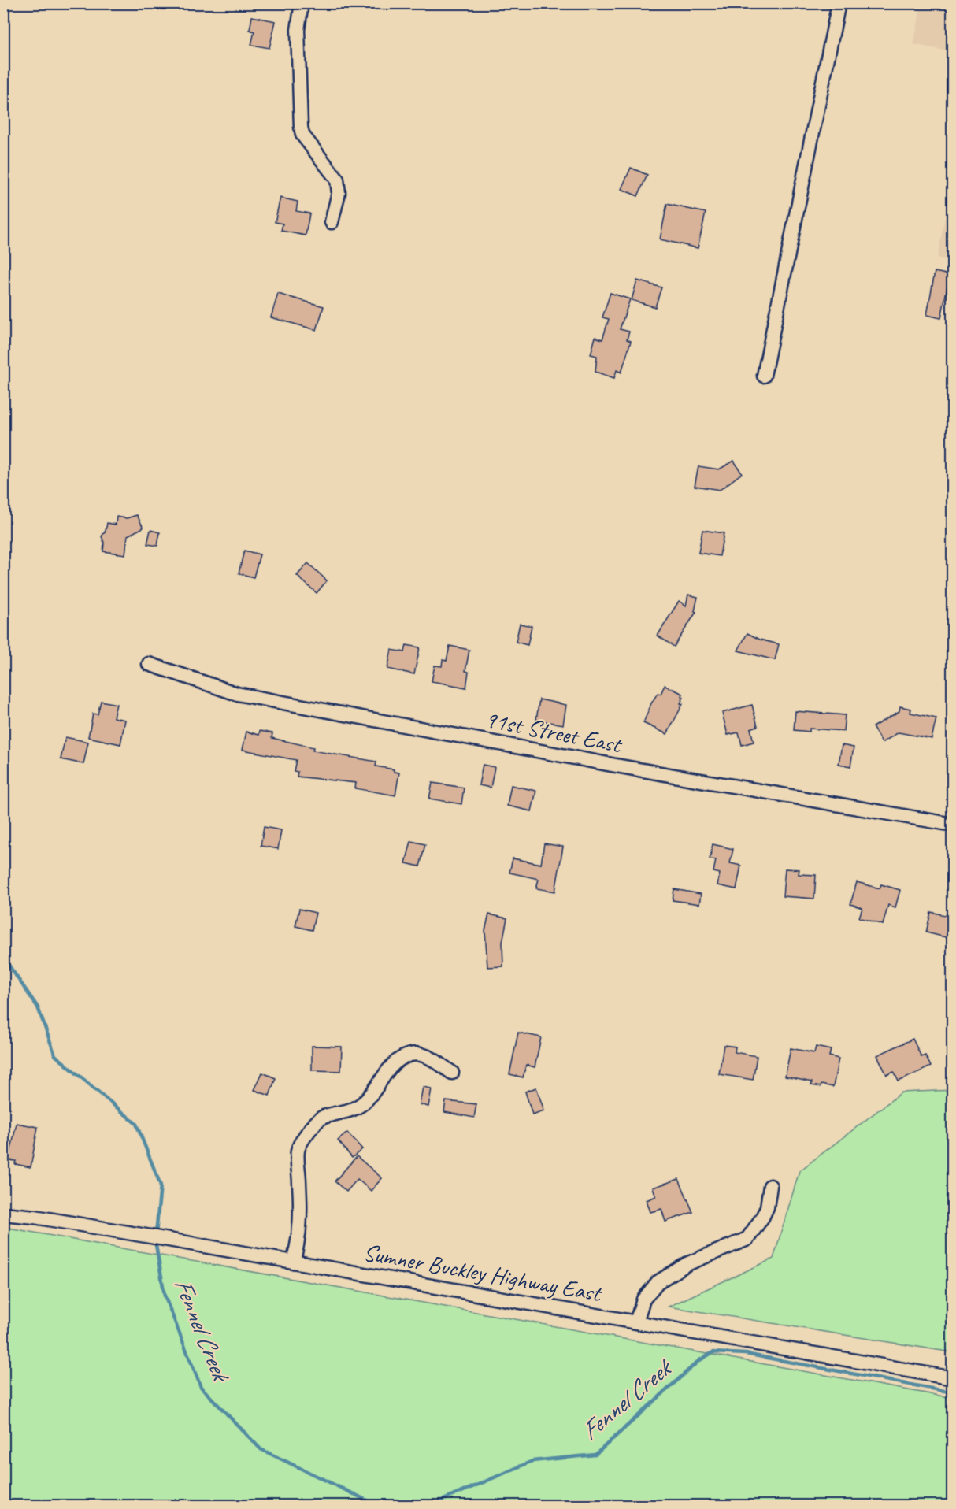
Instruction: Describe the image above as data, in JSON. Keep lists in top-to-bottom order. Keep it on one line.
{"streets":{"street":["91st Street East","Sumner Buckley Highway East"]},"water":["Fennel Creek"]}
